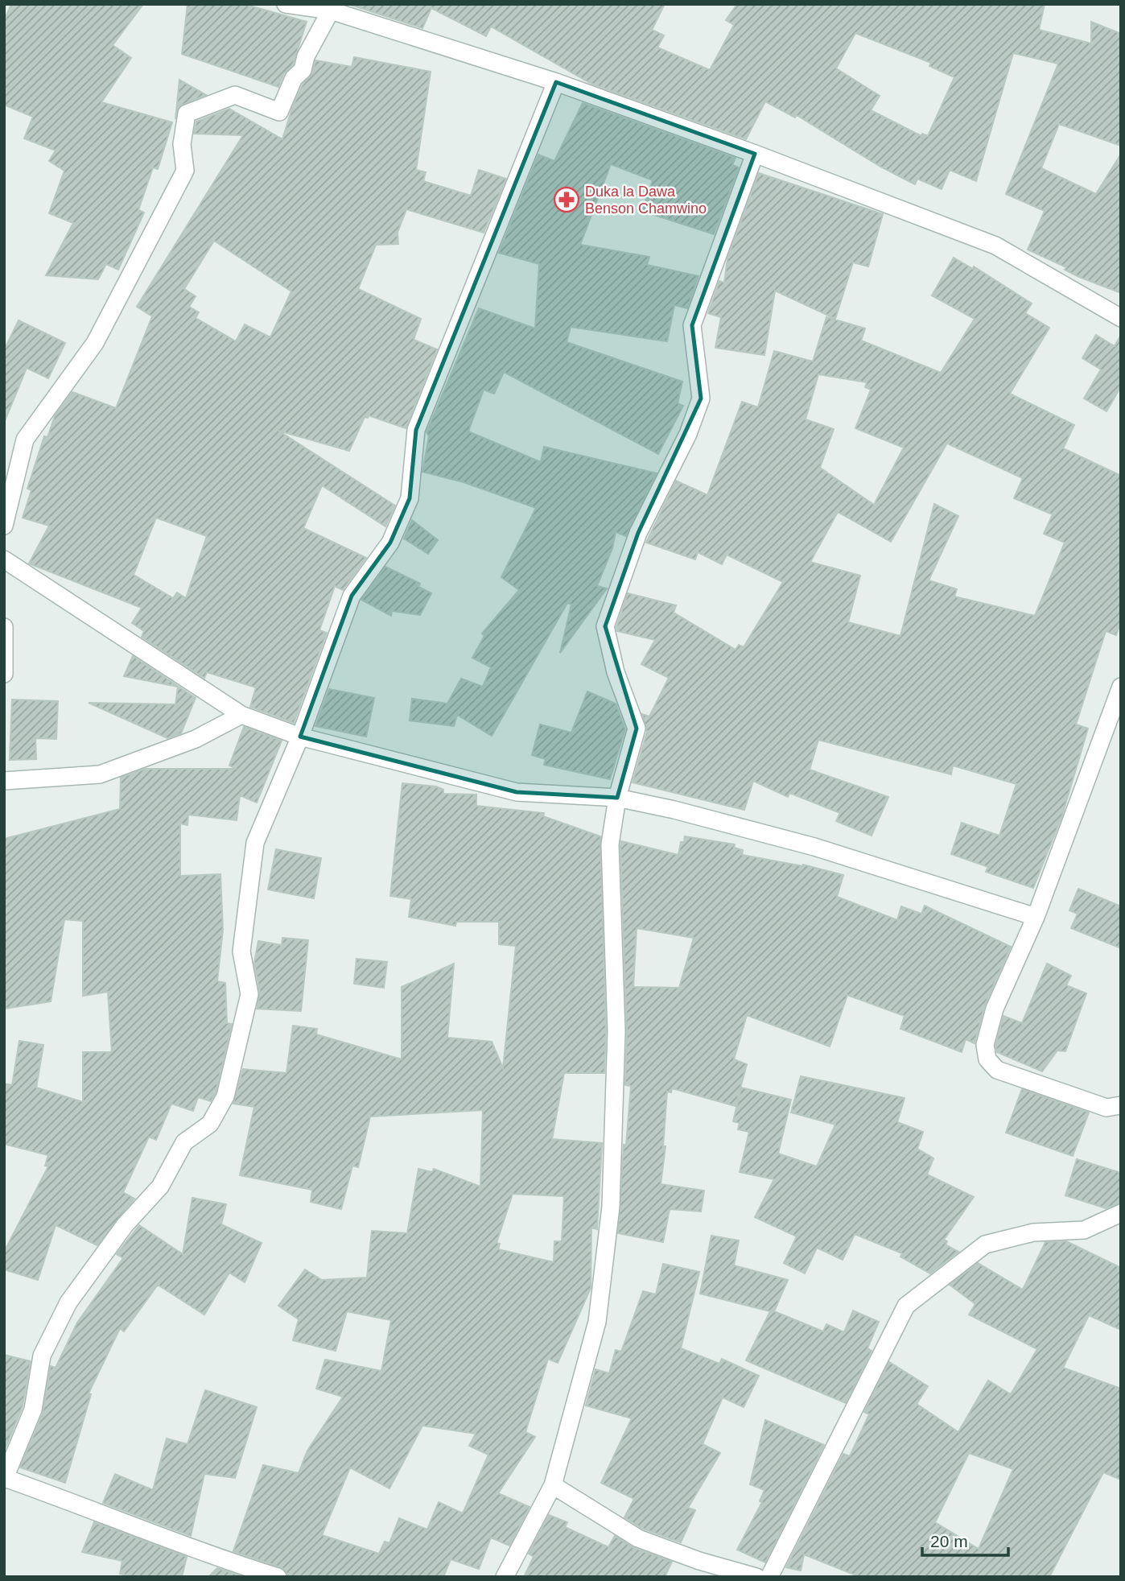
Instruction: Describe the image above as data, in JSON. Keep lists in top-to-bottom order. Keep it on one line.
{"places":{"pharmacy":["Duka la Dawa Benson Chamwino"]},"scale_bar":"20 m"}
